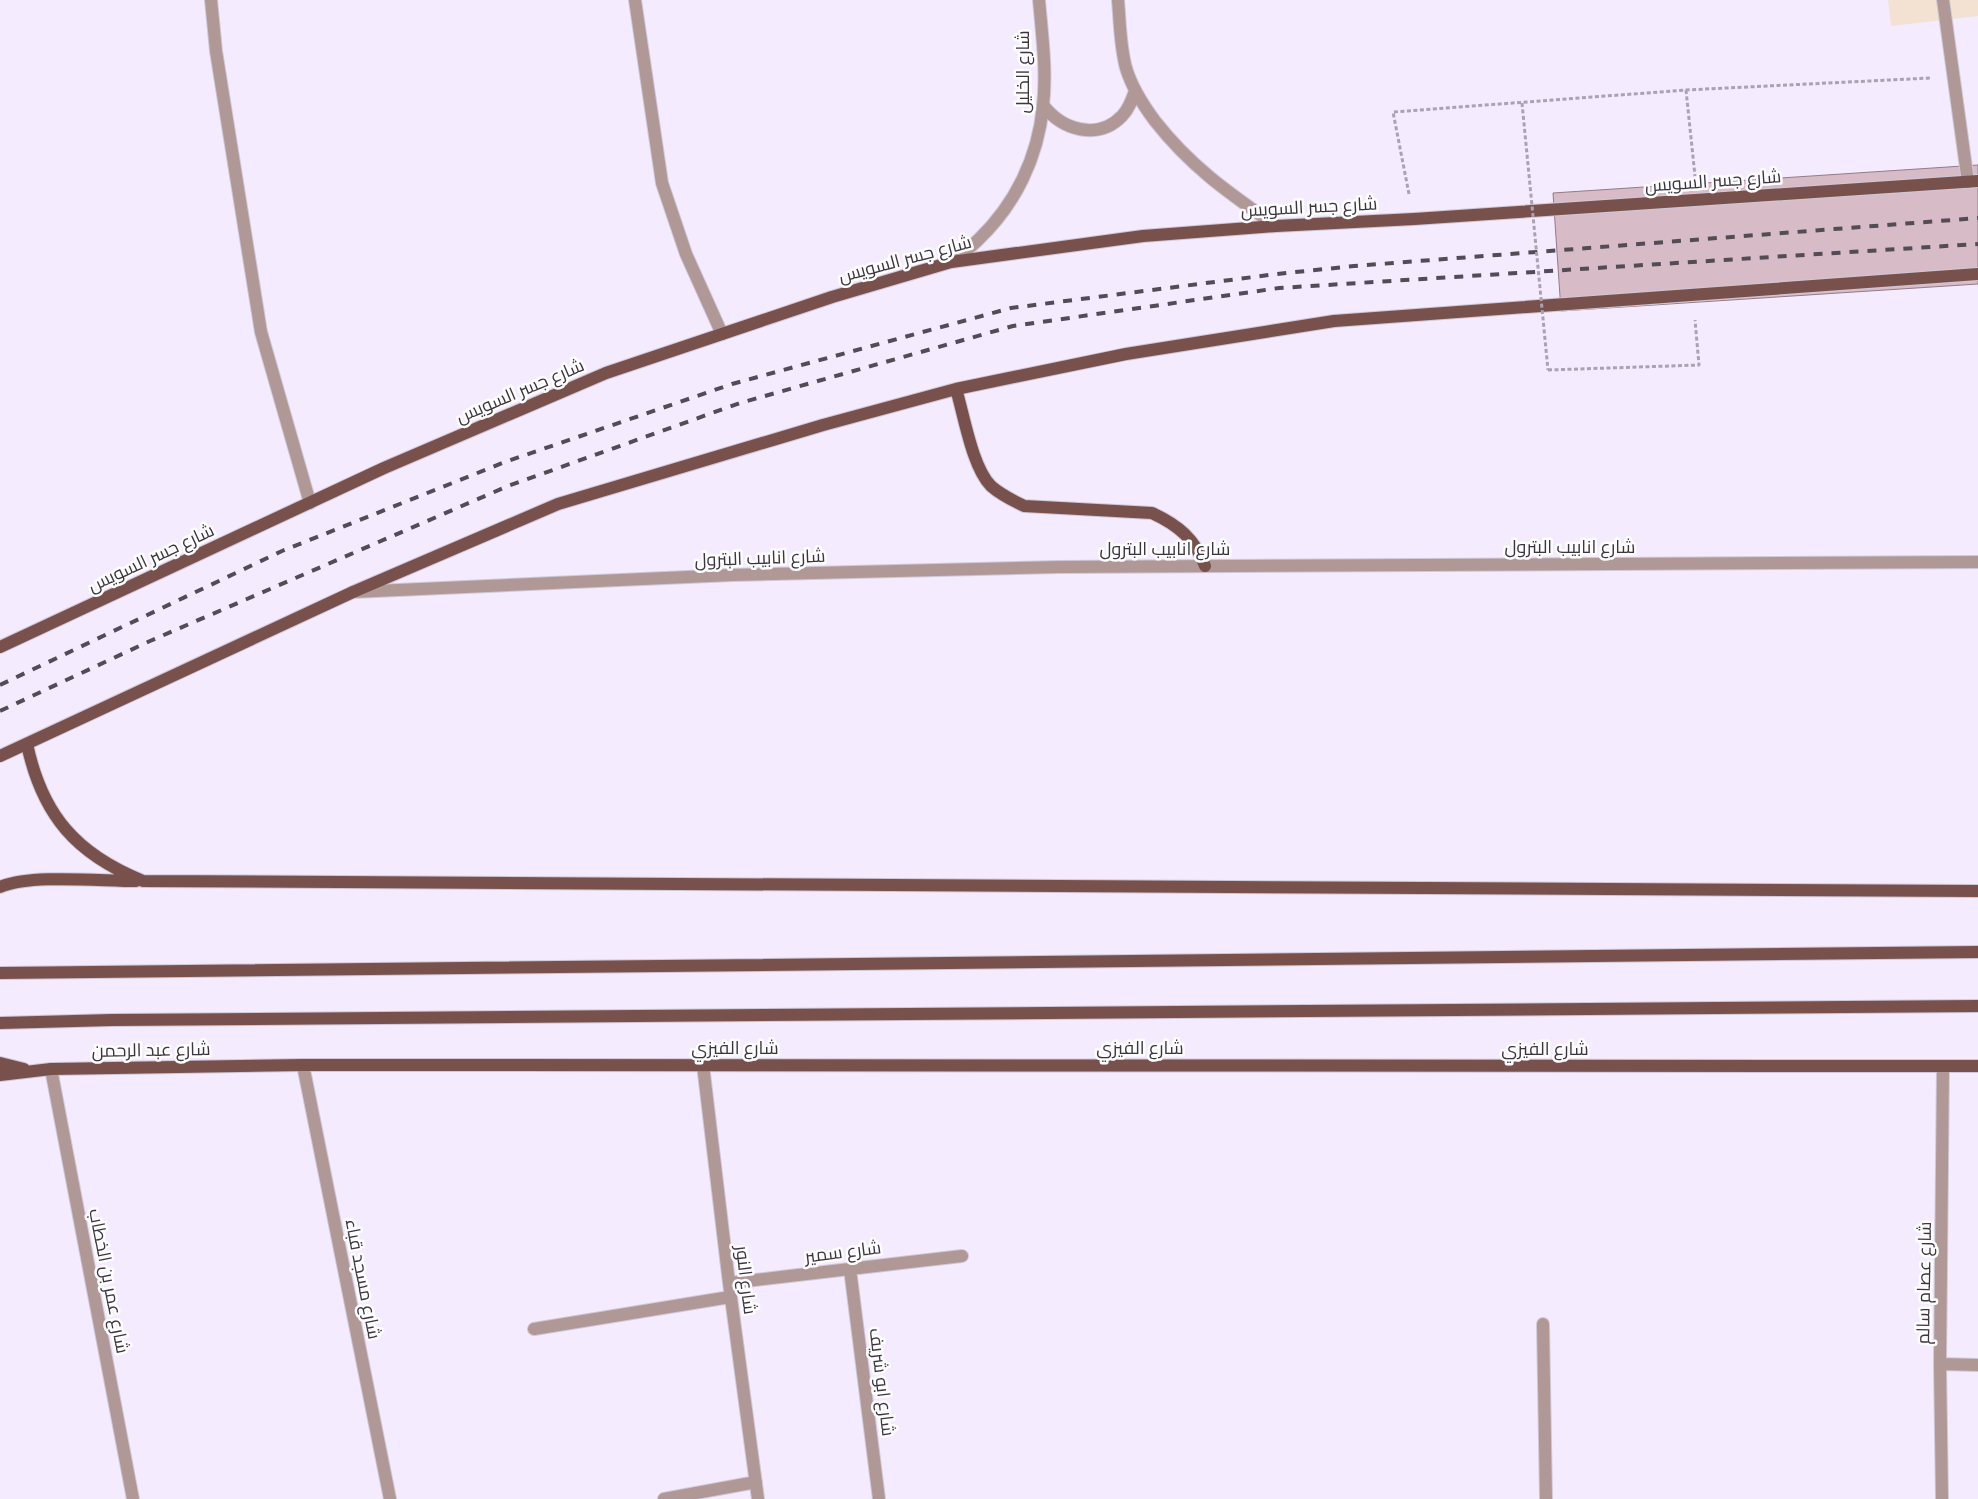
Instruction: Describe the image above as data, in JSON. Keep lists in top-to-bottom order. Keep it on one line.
{"streets":{"main road":["شارع جسر السويس","شارع الفيزي","شارع عبد الرحمن"],"street":["شارع الخليل","شارع انابيب البترول","شارع سمير","شارع مسجد قباء","شارع النور","شارع عمر بن الخطاب","شارع عصام سالم","شارع ابو شريف"]},"crossings":[["شارع الخليل","شارع جسر السويس"],["شارع الفيزي","شارع عبد الرحمن"],["شارع الفيزي","شارع مسجد قباء"],["شارع الفيزي","شارع النور"],["شارع الفيزي","شارع عصام سالم"],["شارع عبد الرحمن","شارع مسجد قباء"],["شارع عبد الرحمن","شارع عمر بن الخطاب"],["شارع سمير","شارع النور"],["شارع سمير","شارع ابو شريف"]]}
